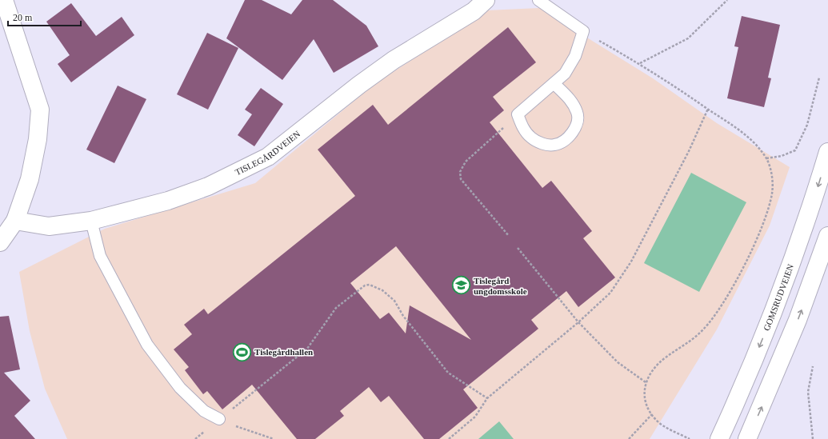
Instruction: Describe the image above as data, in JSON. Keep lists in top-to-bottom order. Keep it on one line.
{"streets":{"street":["TISLEGÅRDVEIEN","GOMSRUDVEIEN"]},"places":{"school or university":["Tislegård ungdomsskole"],"sports":["Tislegårdhallen"]},"scale_bar":"20 m"}
